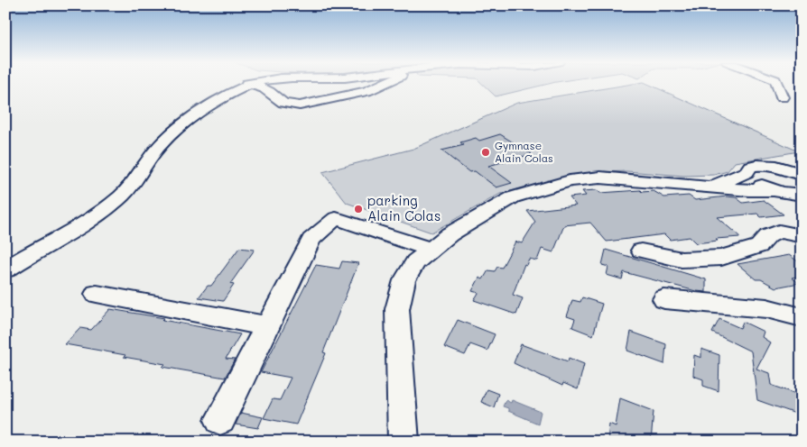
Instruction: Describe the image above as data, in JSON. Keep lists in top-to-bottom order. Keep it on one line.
{"places":["Gymnase Alain Colas","parking Alain Colas"]}
